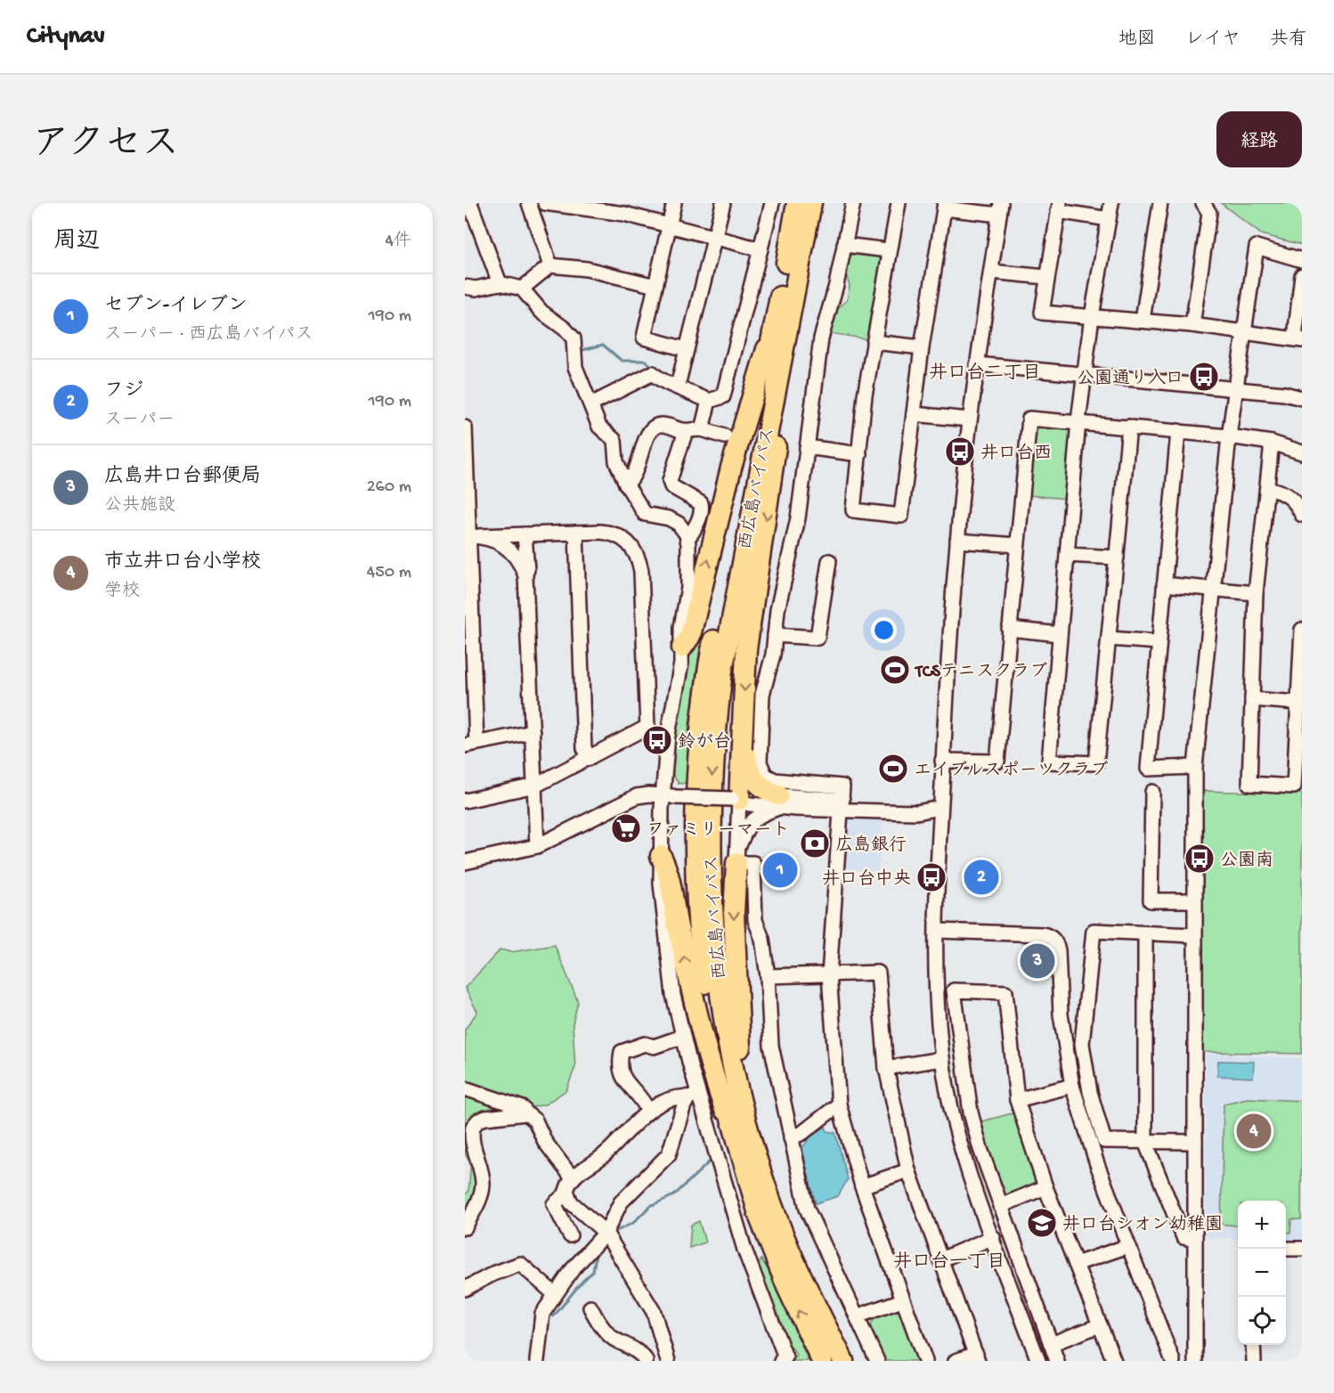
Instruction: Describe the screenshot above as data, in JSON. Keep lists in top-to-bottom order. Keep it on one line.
{"streets":{"highway":["西広島バイパス"]},"districts":["井口台二丁目","井口台一丁目"],"places":{"bus stop":["公園通り入口","井口台西","鈴が台","公園南","井口台中央"],"sports":["TCSテニスクラブ","エイブルスポーツクラブ"],"supermarket":["ファミリーマート"],"bank":["広島銀行"],"school or university":["井口台シオン幼稚園"]},"page":{"header":"Citynav","nav":["地図","レイヤ","共有"],"title":"アクセス","buttons":"経路","heading":["周辺","4件"],"list":[{"mark":"1","name":"セブン-イレブン","note":"スーパー · 西広島バイパス","value":"190 m"},{"mark":"2","name":"フジ","note":"スーパー","value":"190 m"},{"mark":"3","name":"広島井口台郵便局","note":"公共施設","value":"260 m"},{"mark":"4","name":"市立井口台小学校","note":"学校","value":"450 m"}],"pins":["1","2","3","4"],"map_buttons":["+","−"]}}
